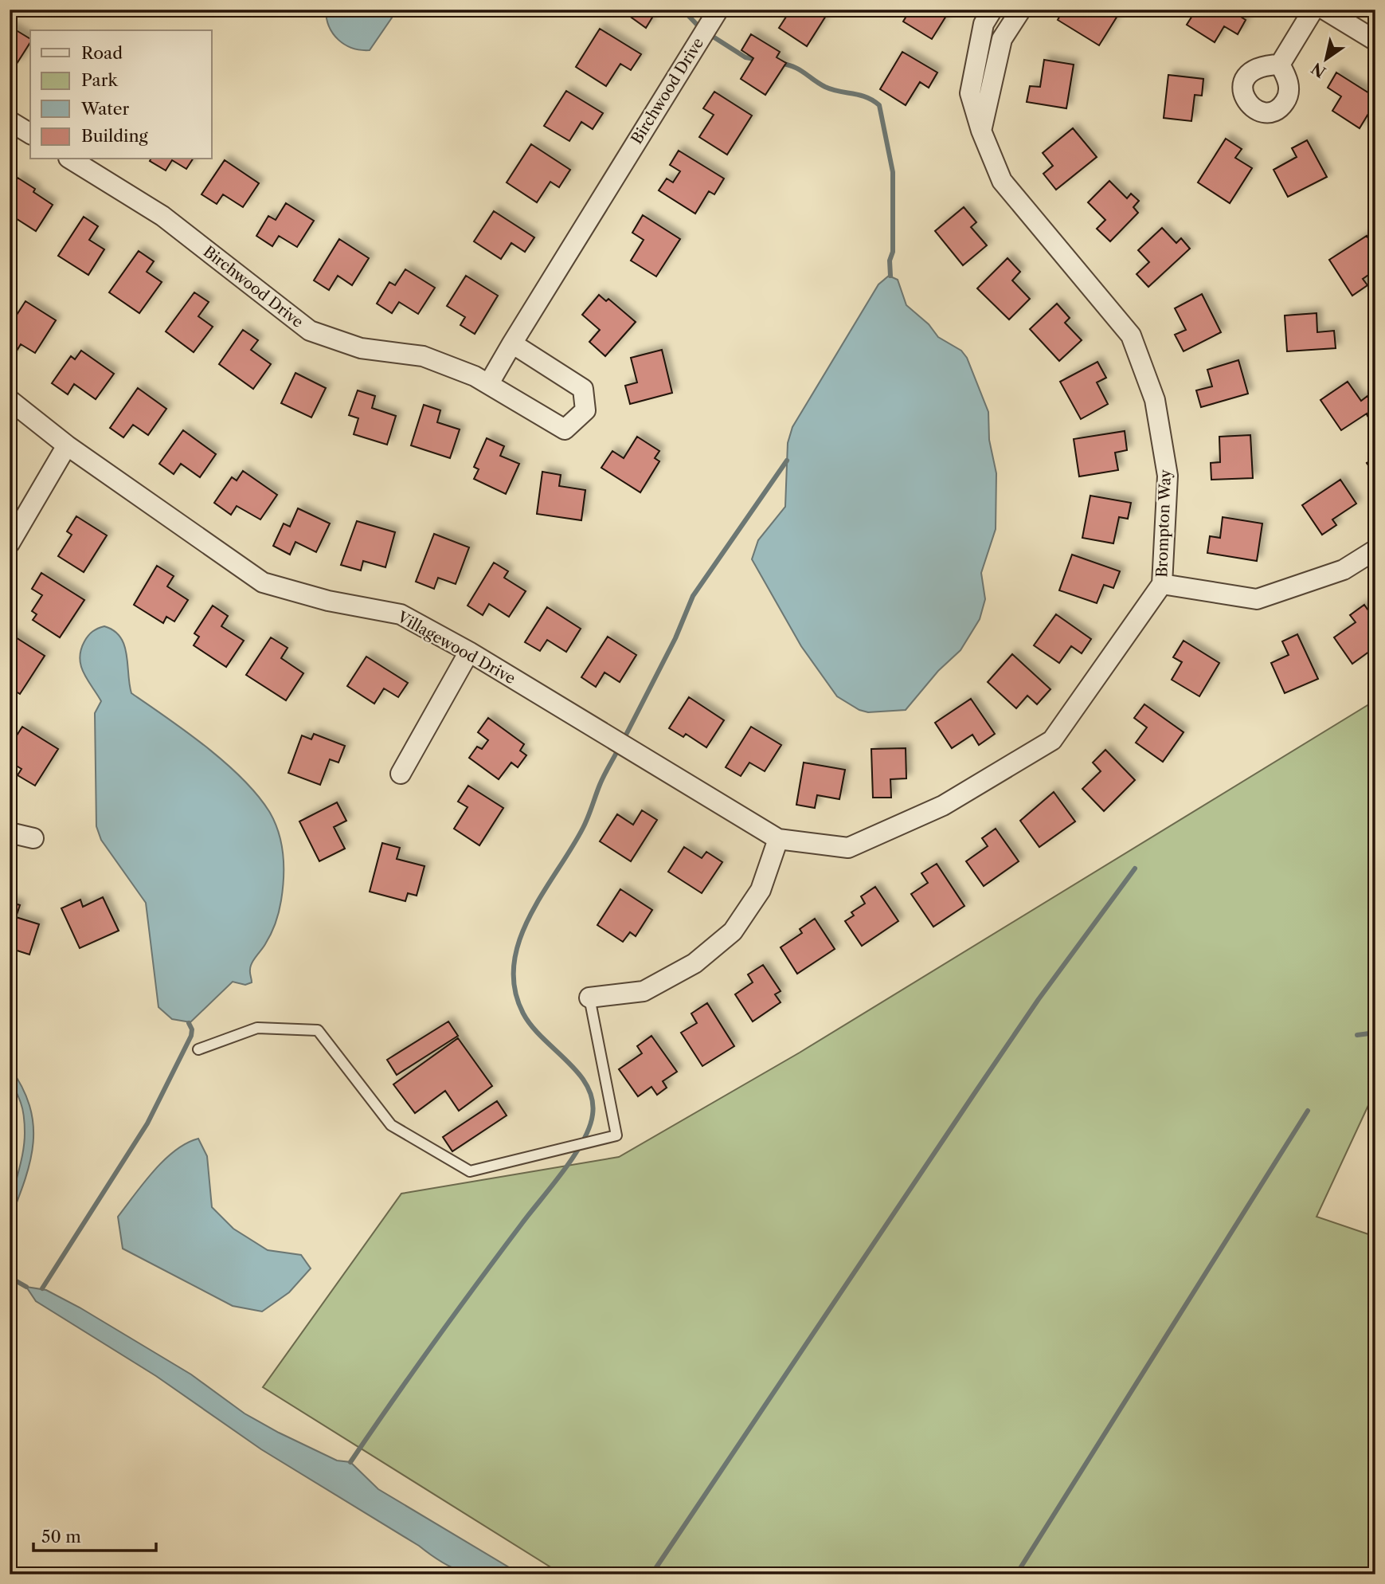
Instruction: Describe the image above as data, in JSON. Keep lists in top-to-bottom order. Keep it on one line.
{"streets":{"street":["Birchwood Drive","Brompton Way","Villagewood Drive"]},"crossings":[["Brompton Way","Villagewood Drive"]],"legend":["Road","Park","Water","Building"],"scale_bar":"50 m","north":"bottom left"}
